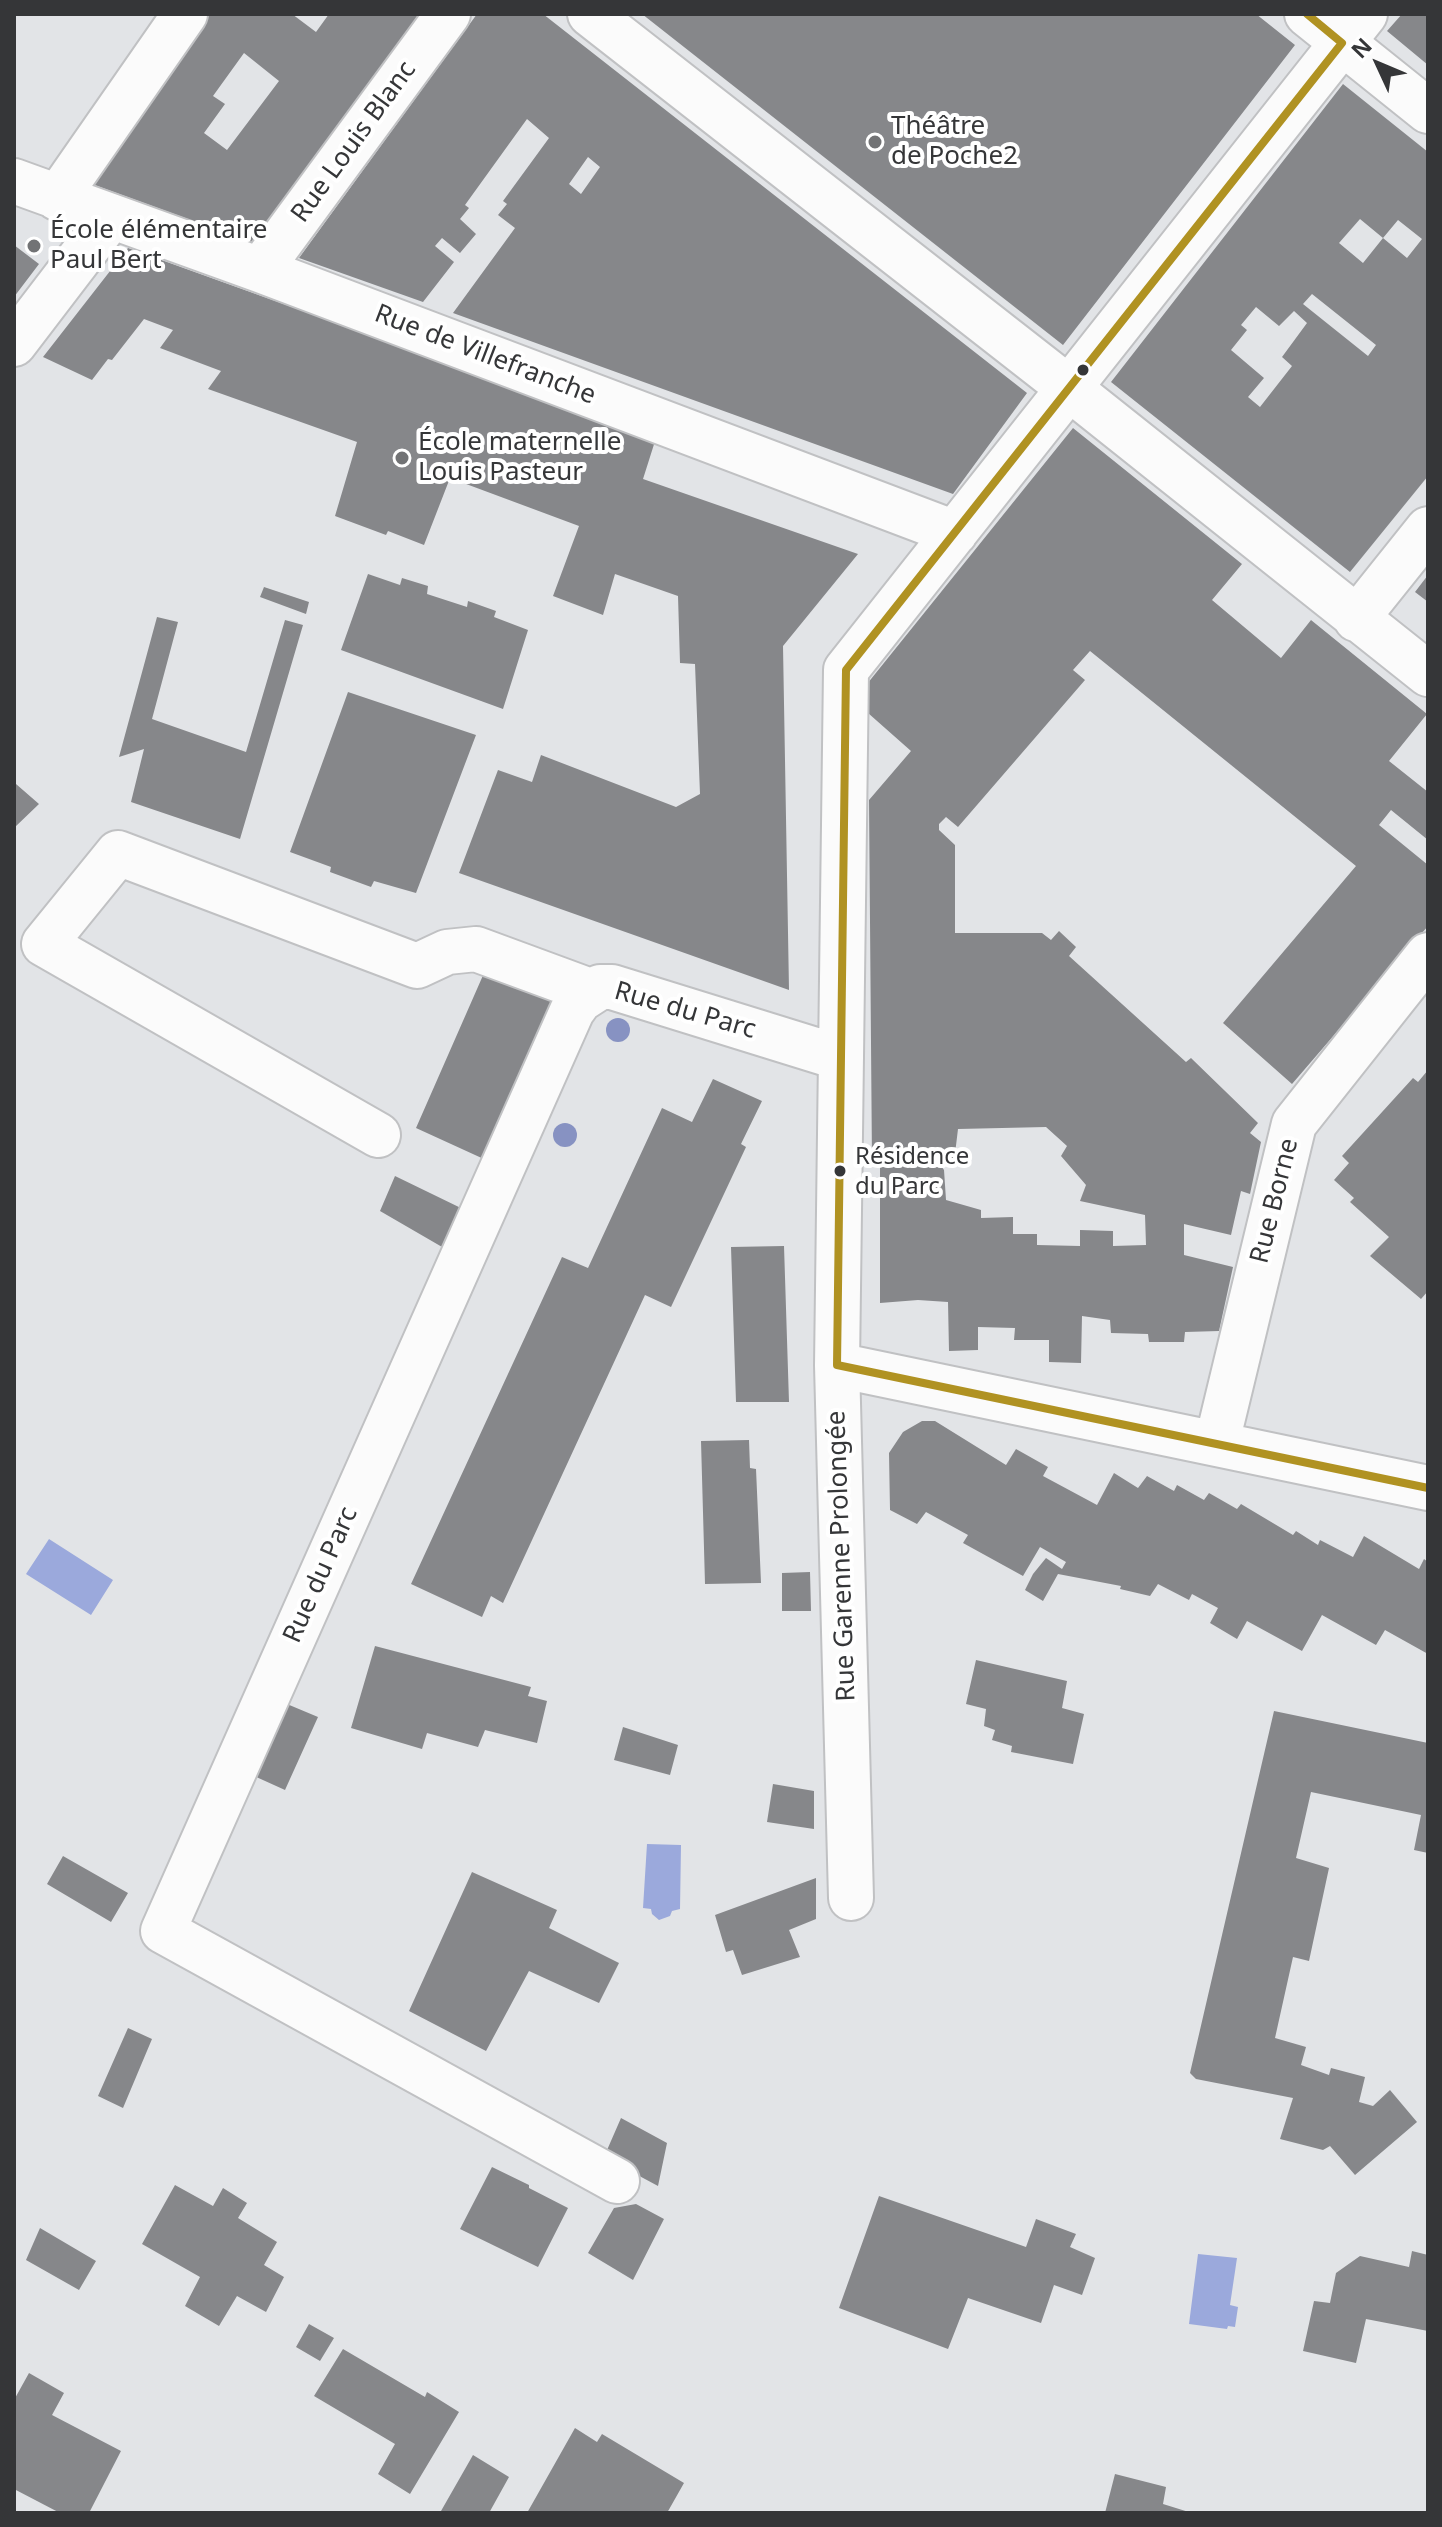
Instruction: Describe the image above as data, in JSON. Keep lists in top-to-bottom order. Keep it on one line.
{"streets":{"street":["Rue Louis Blanc","Rue de Villefranche","Rue du Parc","Rue Borne","Rue Garenne Prolongée"]},"crossings":[["Rue Louis Blanc","Rue de Villefranche"],["Rue de Villefranche","Rue Garenne Prolongée"],["Rue du Parc","Rue Garenne Prolongée"]],"places":["Théâtre de Poche2","École élémentaire Paul Bert","École maternelle Louis Pasteur","Résidence du Parc"],"north":"top left"}
